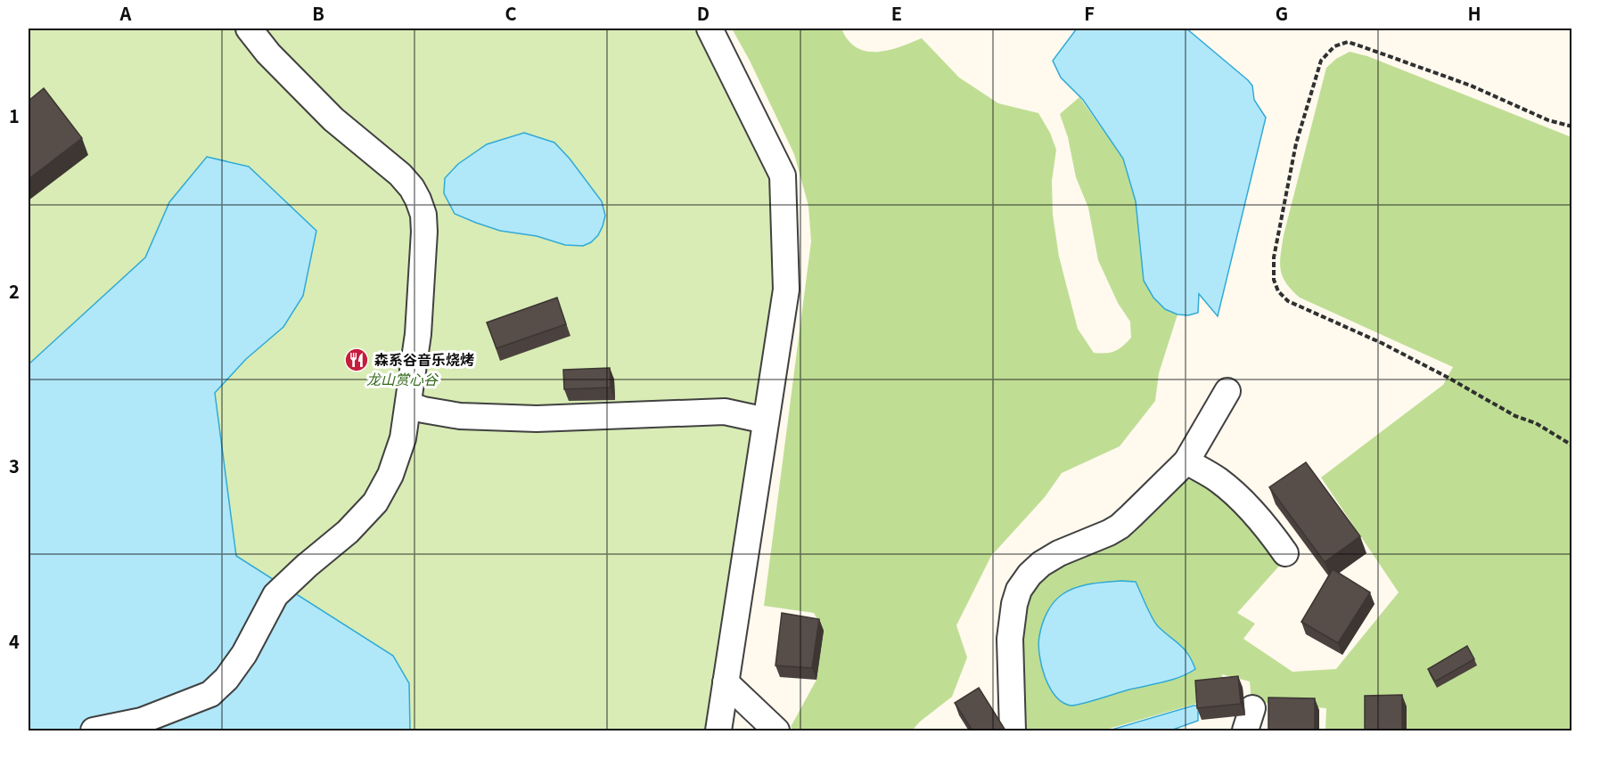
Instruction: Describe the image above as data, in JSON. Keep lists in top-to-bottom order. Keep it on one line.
{"parks":["龙山赏心谷"],"places":{"restaurant":["森系谷音乐烧烤"]},"grid":{"columns":["A","B","C","D","E","F","G","H"],"rows":["1","2","3","4"]}}
